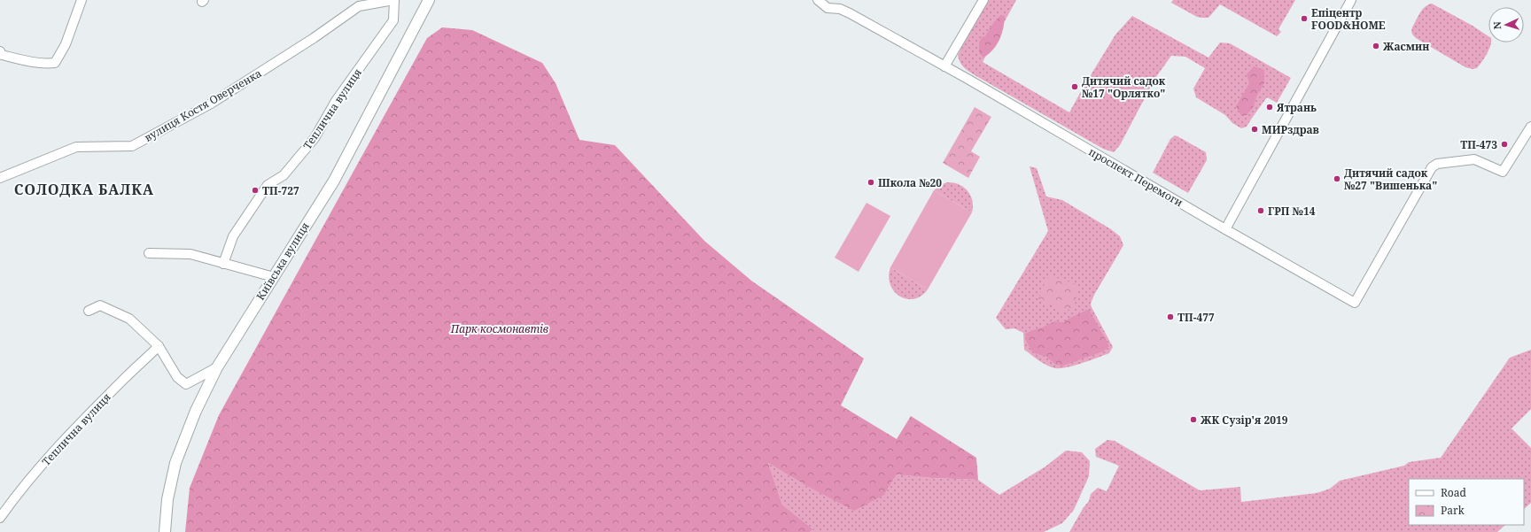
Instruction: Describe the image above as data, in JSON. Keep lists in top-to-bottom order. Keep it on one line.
{"streets":{"street":["вулиця Костя Оверченка","Теплична вулиця","проспект Перемоги","Київська вулиця"]},"crossings":[["вулиця Костя Оверченка","Теплична вулиця"]],"districts":["СОЛОДКА БАЛКА"],"parks":["Парк космонавтів"],"places":["Епіцентр FOOD&HOME","Жасмин","Дитячий садок №17 \"Орлятко\"","Ятрань","МИРздрав","ТП-473","Дитячий садок №27 \"Вишенька\"","Школа №20","ТП-727","ГРП №14","ТП-477","ЖК Сузір'я 2019"],"legend":["Road","Park"],"north":"left"}
